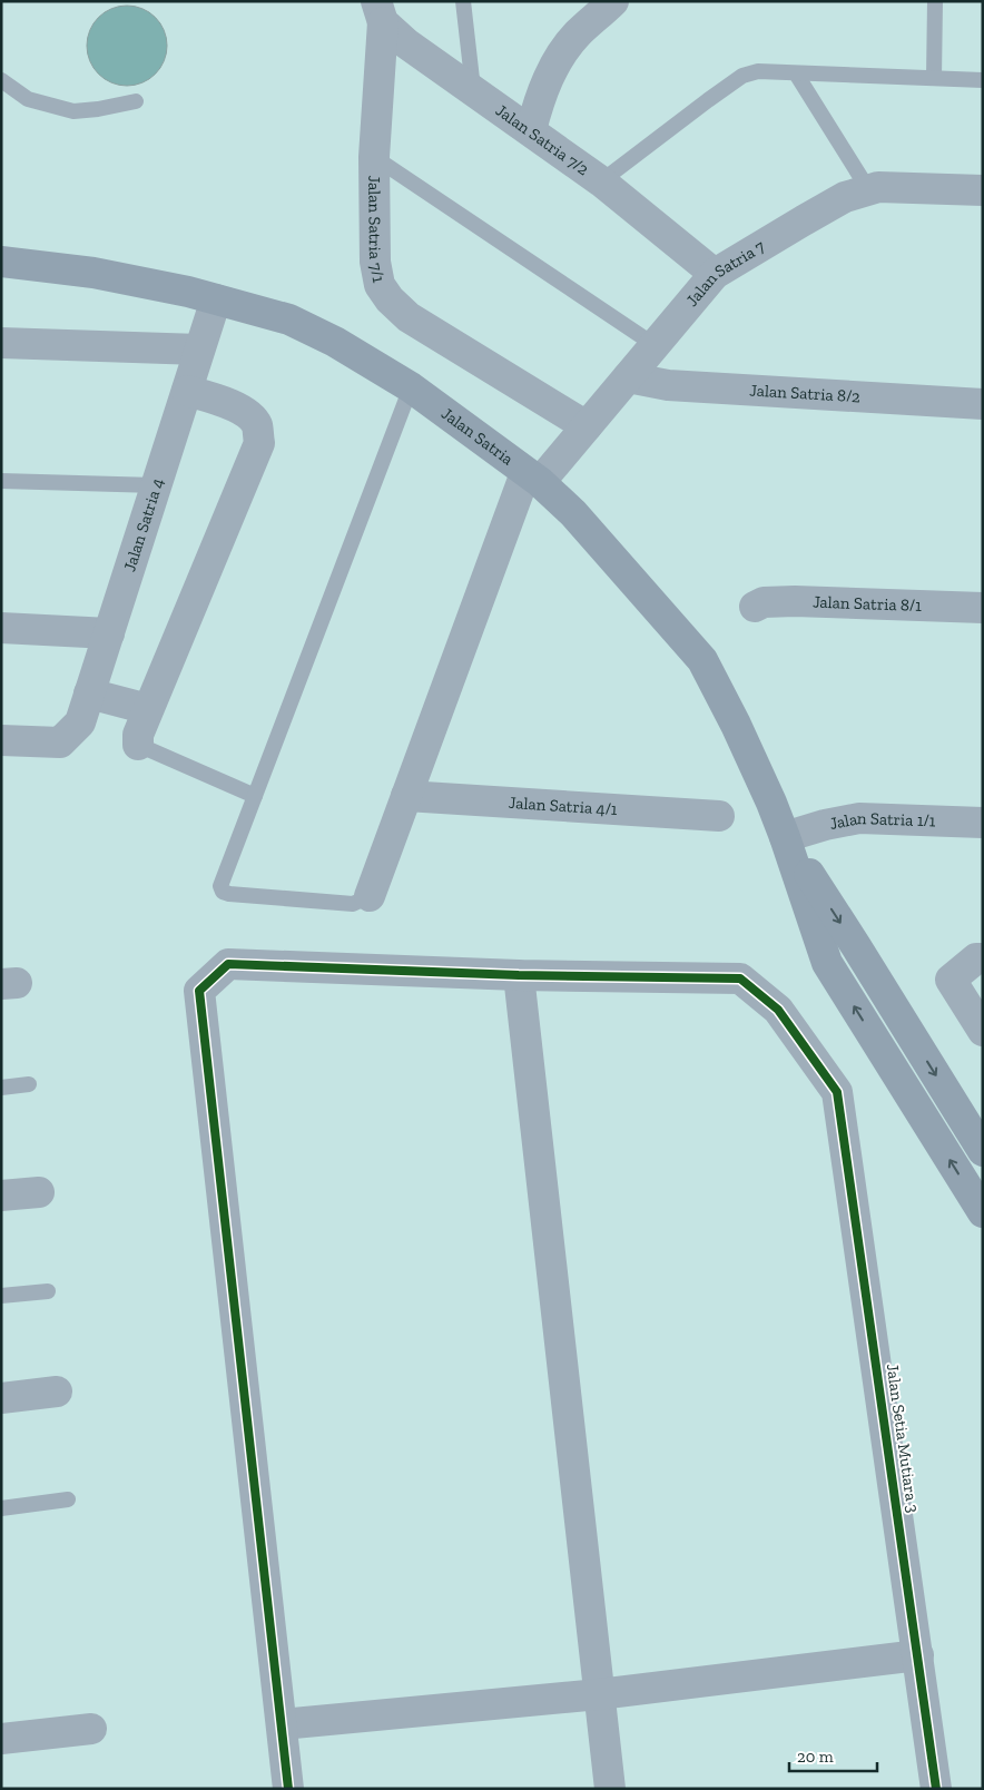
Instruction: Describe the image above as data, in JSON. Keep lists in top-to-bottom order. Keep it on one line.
{"streets":{"street":["Jalan Satria 7/2","Jalan Satria 7/1","Jalan Satria 7","Jalan Satria 8/2","Jalan Satria","Jalan Satria 4","Jalan Satria 8/1","Jalan Satria 4/1","Jalan Satria 1/1","Jalan Setia Mutiara 3"]},"crossings":[["Jalan Satria 7/2","Jalan Satria 7/1"],["Jalan Satria 7/2","Jalan Satria 7"],["Jalan Satria 7/1","Jalan Satria 7"],["Jalan Satria 7","Jalan Satria 8/2"],["Jalan Satria 7","Jalan Satria"],["Jalan Satria","Jalan Satria 4"],["Jalan Satria","Jalan Satria 1/1"]],"scale_bar":"20 m"}
